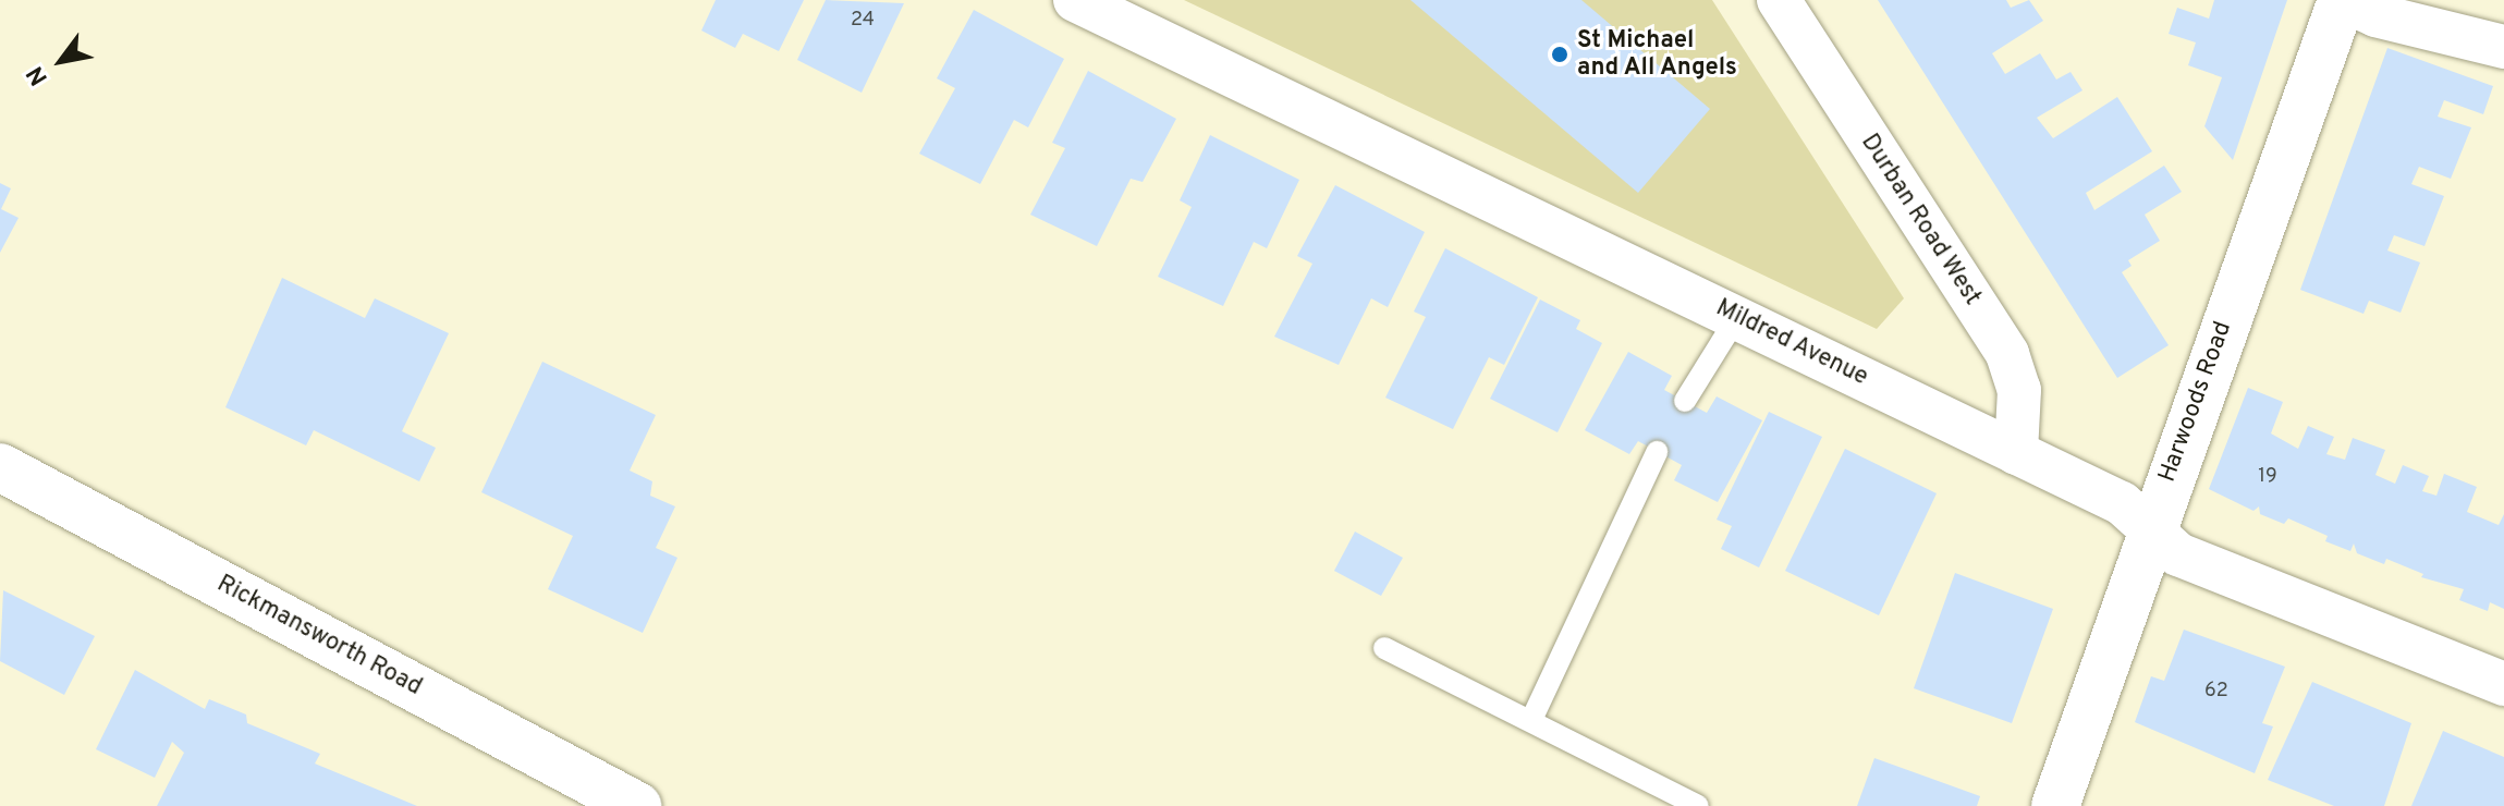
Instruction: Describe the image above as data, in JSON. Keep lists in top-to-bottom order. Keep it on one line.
{"streets":{"street":["Durban Road West","Mildred Avenue","Harwoods Road","Rickmansworth Road"]},"crossings":[["Durban Road West","Mildred Avenue"],["Mildred Avenue","Harwoods Road"]],"places":["St Michael and All Angels"],"house_numbers":["24","19","62"],"north":"bottom left"}
